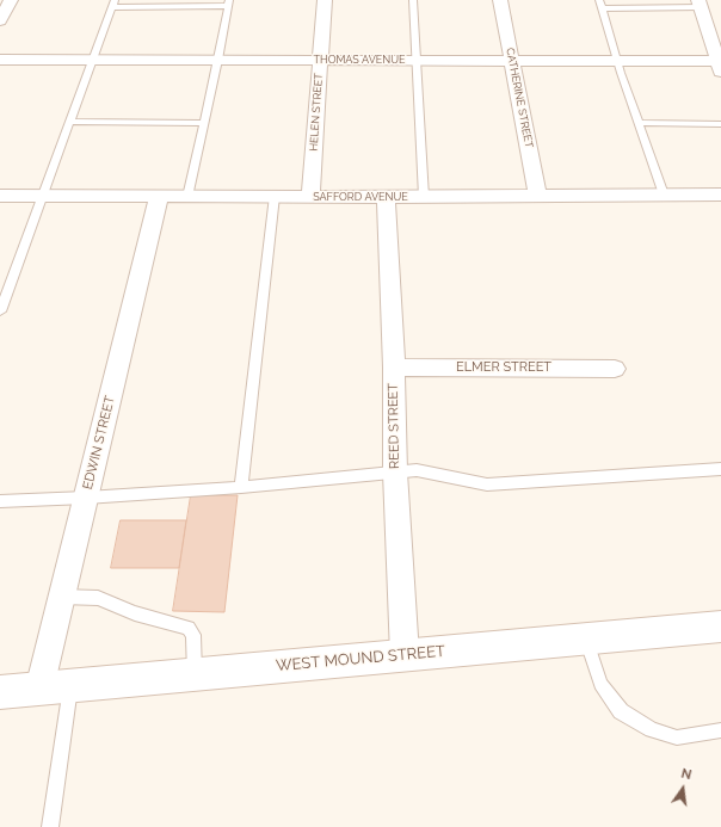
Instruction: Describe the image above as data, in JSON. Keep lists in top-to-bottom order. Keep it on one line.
{"streets":{"street":["THOMAS AVENUE","CATHERINE STREET","HELEN STREET","SAFFORD AVENUE","ELMER STREET","REED STREET","EDWIN STREET","WEST MOUND STREET"]},"crossings":[["THOMAS AVENUE","CATHERINE STREET"],["THOMAS AVENUE","HELEN STREET"],["CATHERINE STREET","SAFFORD AVENUE"],["HELEN STREET","SAFFORD AVENUE"],["SAFFORD AVENUE","REED STREET"],["SAFFORD AVENUE","EDWIN STREET"],["ELMER STREET","REED STREET"],["REED STREET","WEST MOUND STREET"],["EDWIN STREET","WEST MOUND STREET"]],"north":"top"}
